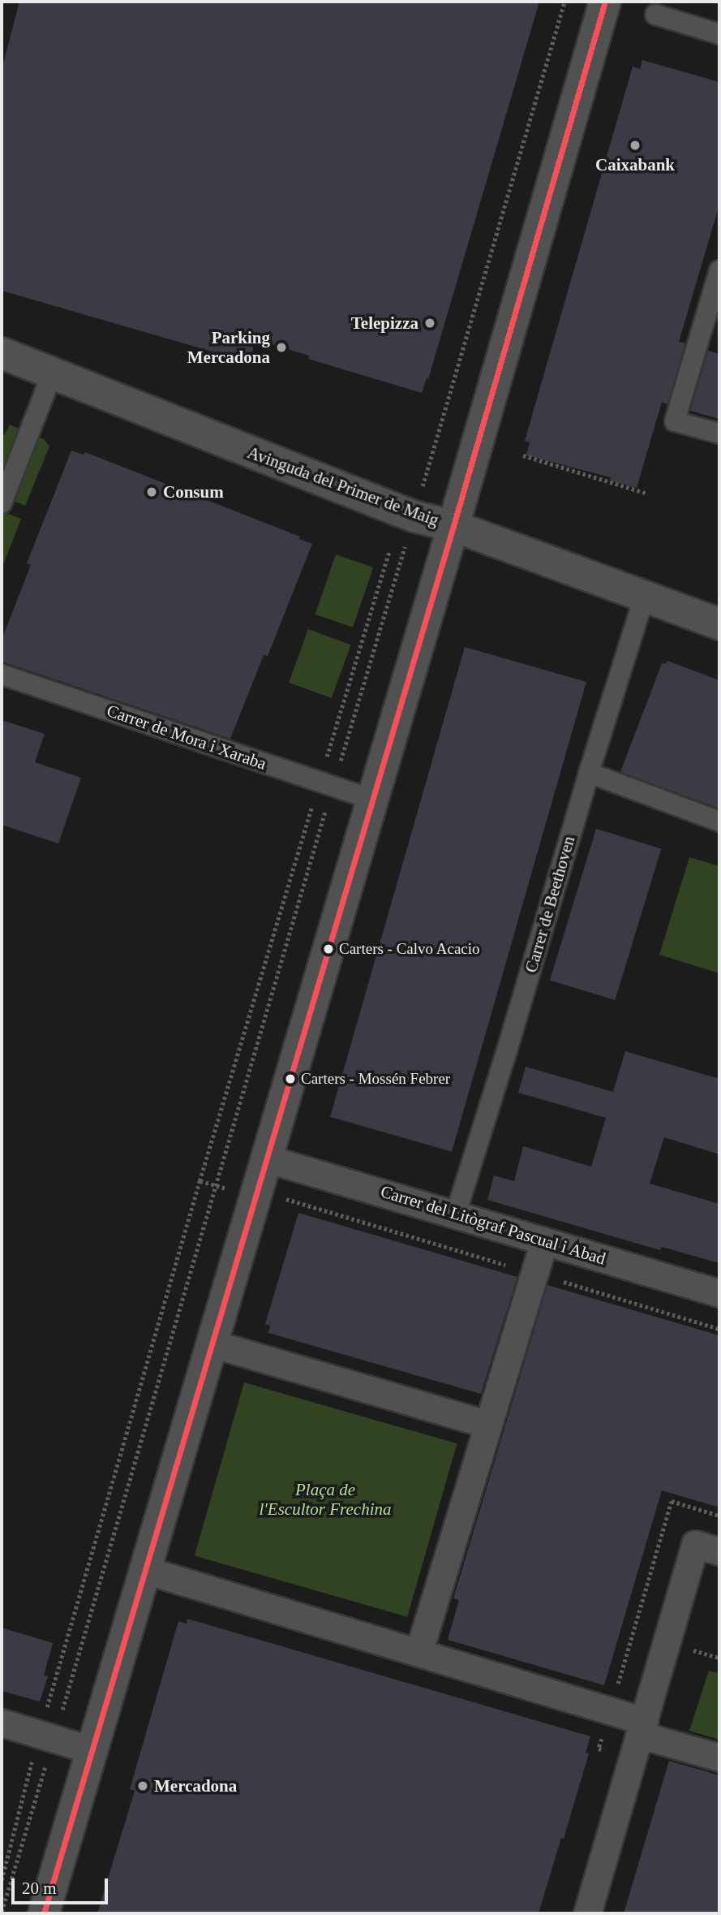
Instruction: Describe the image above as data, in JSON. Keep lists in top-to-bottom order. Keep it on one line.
{"streets":{"street":["Avinguda del Primer de Maig","Carrer de Mora i Xaraba","Carrer de Beethoven","Carrer del Litògraf Pascual i Abad"]},"crossings":[["Avinguda del Primer de Maig","Carrer de Beethoven"],["Carrer de Beethoven","Carrer del Litògraf Pascual i Abad"]],"parks":["Plaça de l'Escultor Frechina"],"places":["Caixabank","Telepizza","Parking Mercadona","Consum","Carters - Calvo Acacio","Carters - Mossén Febrer","Mercadona"],"scale_bar":"20 m"}
